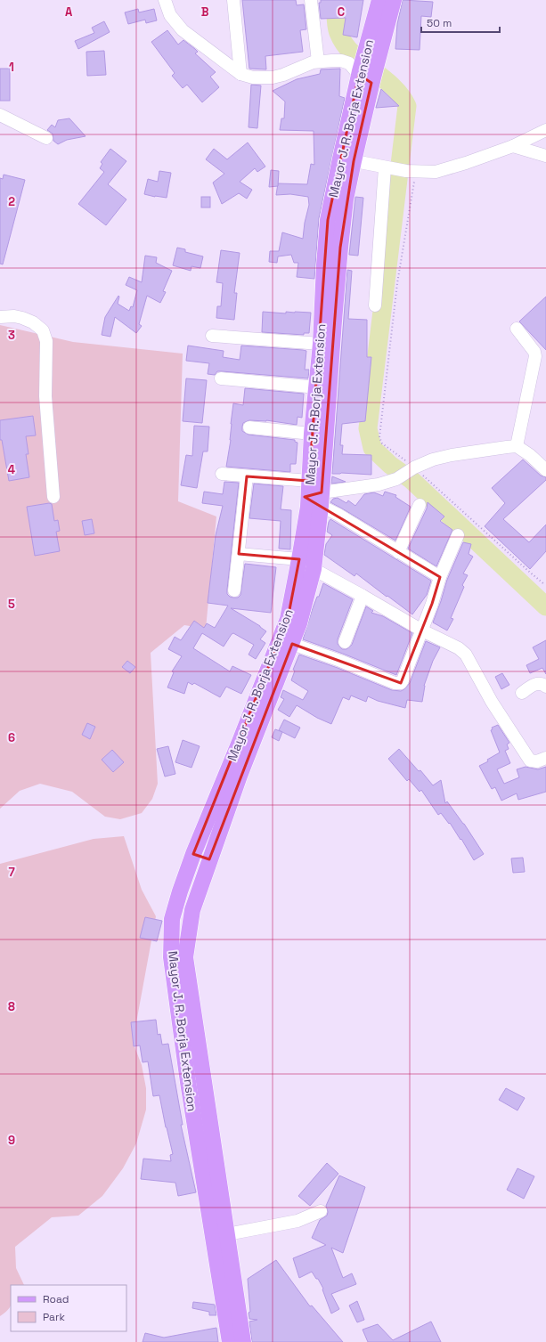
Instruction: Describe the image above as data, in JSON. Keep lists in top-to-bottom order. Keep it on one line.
{"streets":{"main road":["Mayor J. R. Borja Extension"]},"legend":["Road","Park"],"scale_bar":"50 m","grid":{"columns":["A","B","C"],"rows":["1","2","3","4","5","6","7","8","9"]}}
